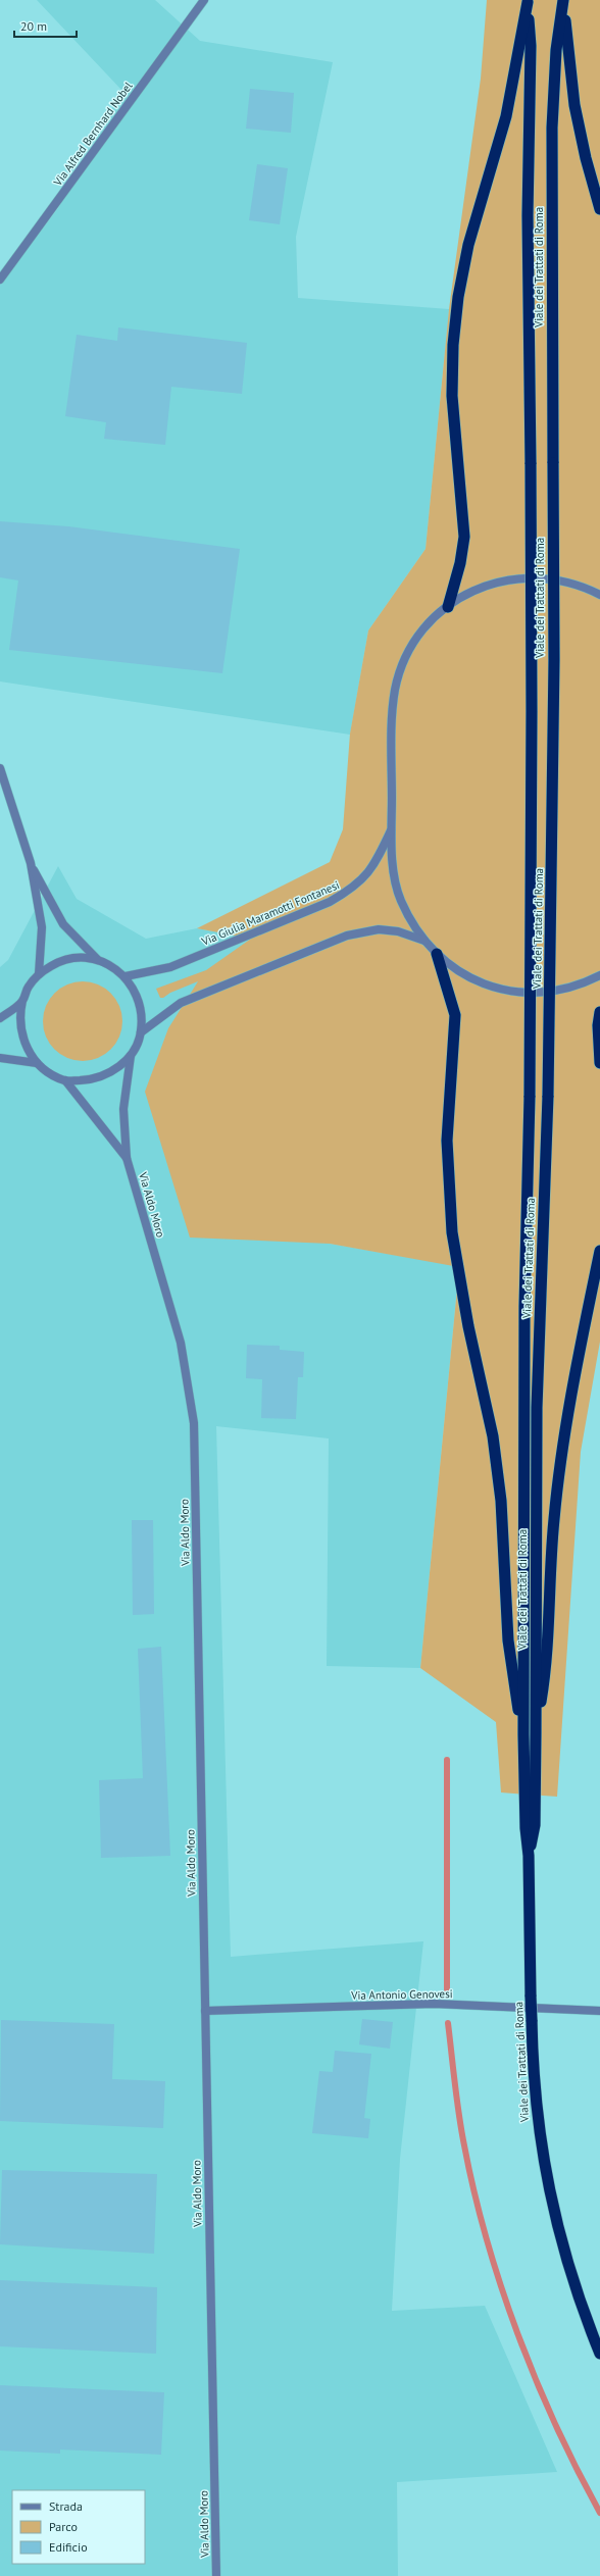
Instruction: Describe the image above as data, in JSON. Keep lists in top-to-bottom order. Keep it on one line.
{"streets":{"highway":["Viale dei Trattati di Roma"],"street":["Via Alfred Bernhard Nobel","Via Giulia Maramotti Fontanesi","Via Aldo Moro","Via Antonio Genovesi"]},"crossings":[["Via Giulia Maramotti Fontanesi","Via Aldo Moro"],["Via Aldo Moro","Via Antonio Genovesi"]],"legend":["Strada","Parco","Edificio"],"scale_bar":"20 m"}
